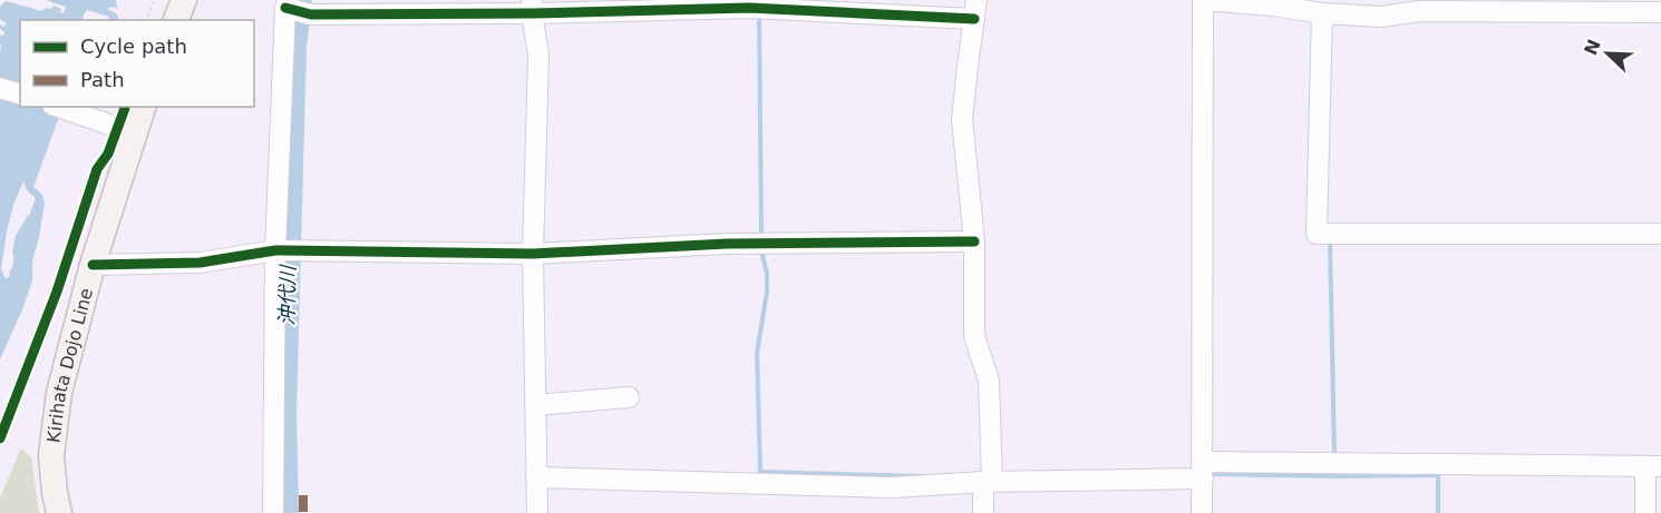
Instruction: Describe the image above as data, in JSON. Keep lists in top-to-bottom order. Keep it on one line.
{"streets":{"main road":["Kirihata Dojo Line"]},"water":["沖代川"],"legend":["Cycle path","Path"],"north":"top left"}
